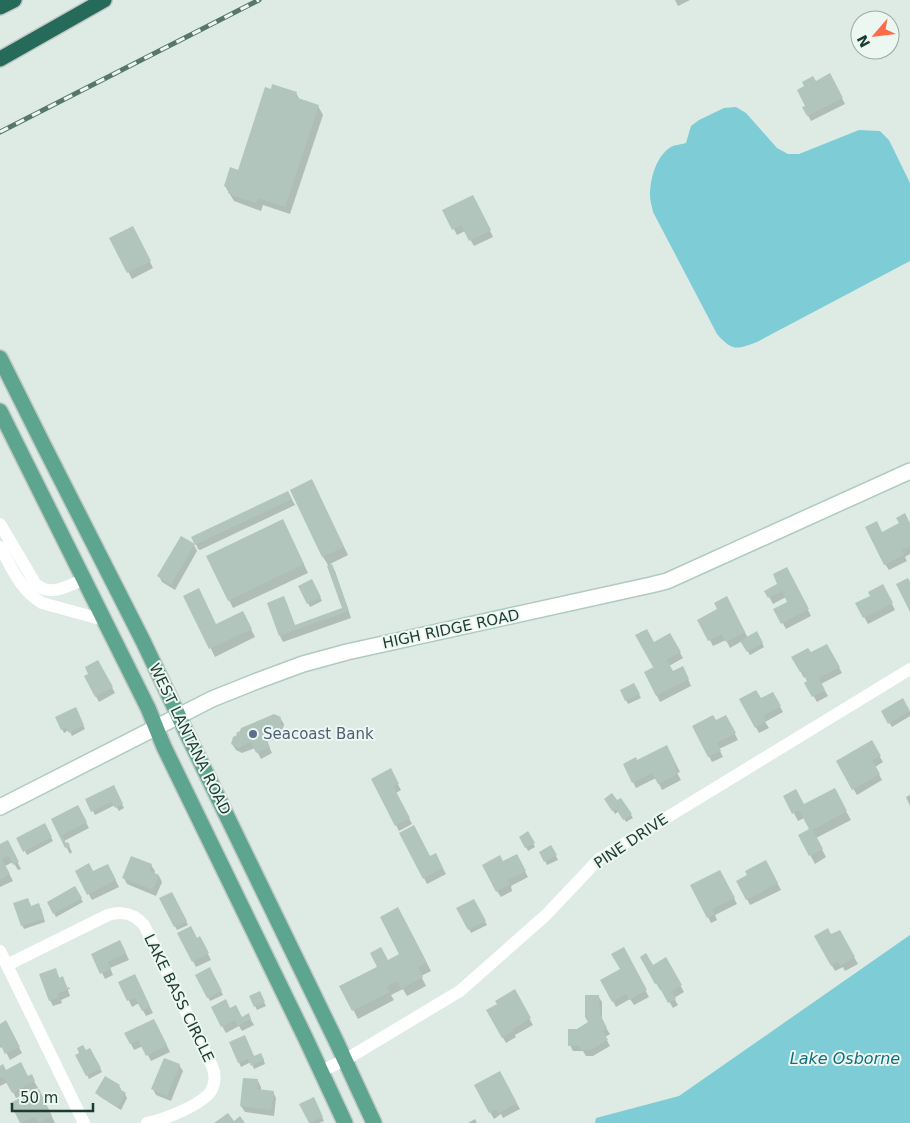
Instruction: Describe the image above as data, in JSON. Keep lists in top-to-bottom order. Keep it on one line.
{"streets":{"main road":["WEST LANTANA ROAD"],"street":["HIGH RIDGE ROAD","PINE DRIVE","LAKE BASS CIRCLE"]},"crossings":[["HIGH RIDGE ROAD","WEST LANTANA ROAD"],["WEST LANTANA ROAD","PINE DRIVE"]],"water":["Lake Osborne"],"places":["Seacoast Bank"],"scale_bar":"50 m","north":"bottom left"}
